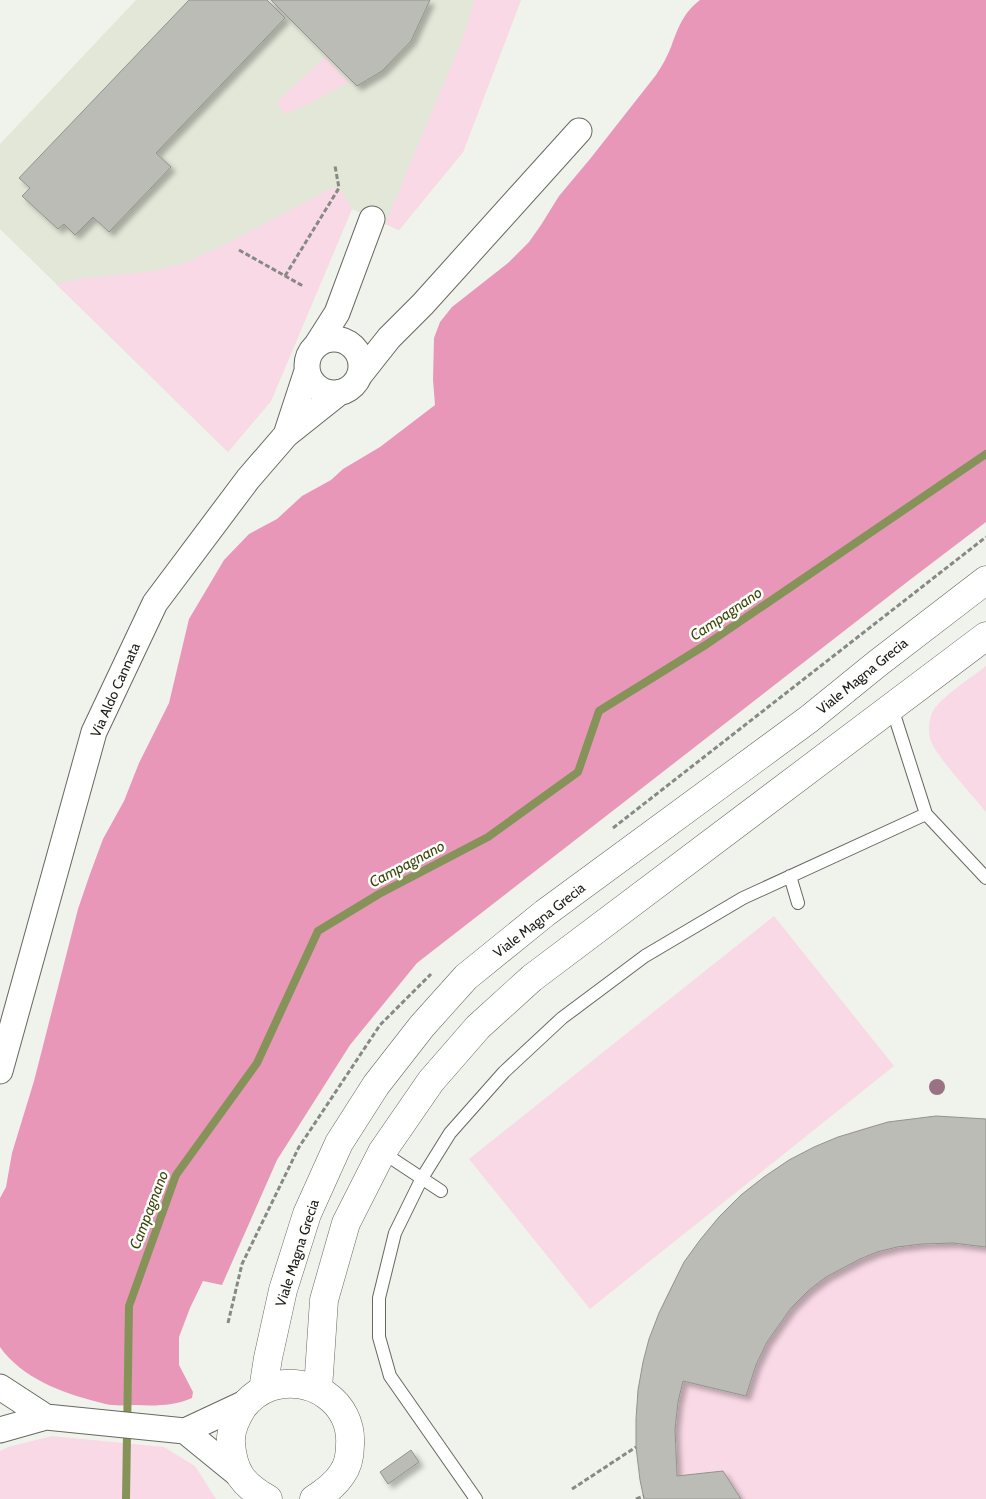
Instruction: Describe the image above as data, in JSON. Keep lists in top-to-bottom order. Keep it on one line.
{"streets":{"street":["Viale Magna Grecia","Via Aldo Cannata"]},"water":["Campagnano"]}
